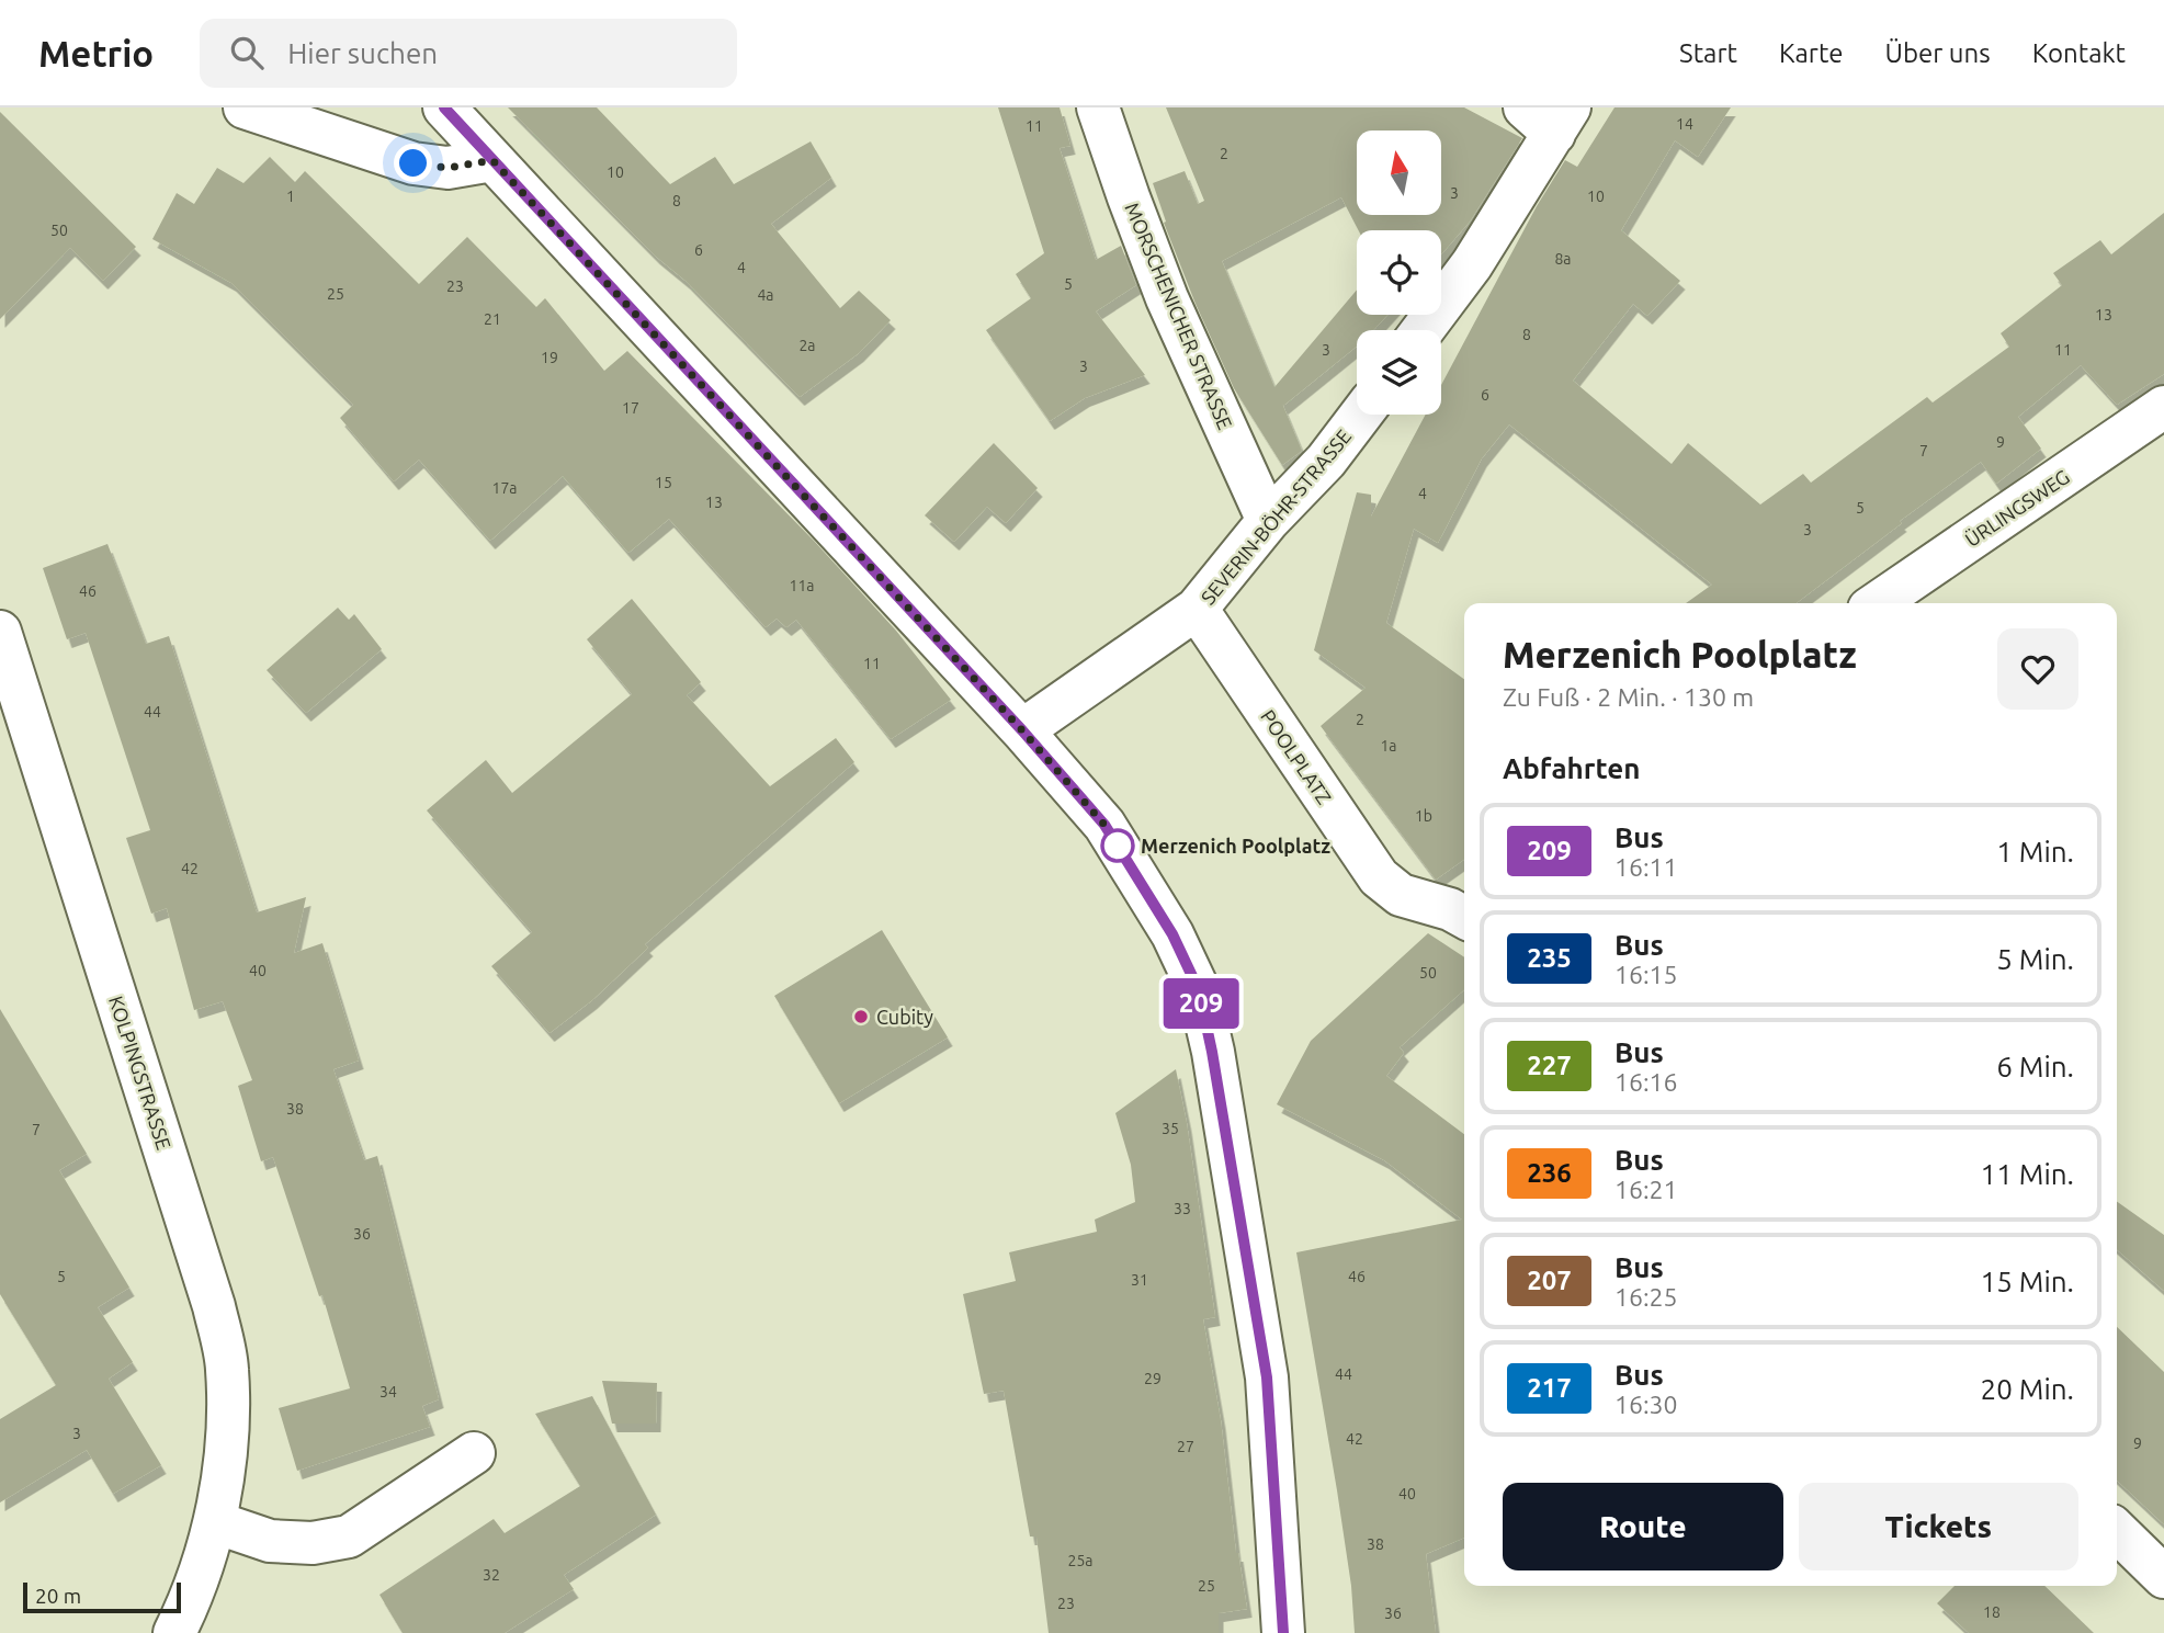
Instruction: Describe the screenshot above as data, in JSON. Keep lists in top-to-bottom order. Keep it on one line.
{"streets":{"street":["MORSCHENICHER STRASSE","ÜRLINGSWEG","SEVERIN-BÖHR-STRASSE","POOLPLATZ","KOLPINGSTRASSE"]},"crossings":[["MORSCHENICHER STRASSE","SEVERIN-BÖHR-STRASSE"],["SEVERIN-BÖHR-STRASSE","POOLPLATZ"]],"places":["Merzenich Poolplatz","Cubity"],"lines":["bus line 209"],"house_numbers":["14","11","2","10","3","1","10","8","50","6","8a","4","5","23","25","4a","13","21","8","2a","3","11","19","3","6","17","9","7","15","17a","4","13","5","3","11a","46","11","44","2","1a","1b","42","40","50","38","35","7","33","36","5","46","31","44","29","34","3","42","9","27","40","38","25a","32","25","23","18","36"],"scale_bar":"20 m","north":"top","page":{"header":"Metrio","search":"Hier suchen","nav":["Start","Karte","Über uns","Kontakt"],"on_map":"209","heading":[["Merzenich Poolplatz","Zu Fuß · 2 Min. · 130 m"],"Abfahrten"],"list":[{"mark":"209","name":"Bus","note":"16:11","value":"1 Min."},{"mark":"235","name":"Bus","note":"16:15","value":"5 Min."},{"mark":"227","name":"Bus","note":"16:16","value":"6 Min."},{"mark":"236","name":"Bus","note":"16:21","value":"11 Min."},{"mark":"207","name":"Bus","note":"16:25","value":"15 Min."},{"mark":"217","name":"Bus","note":"16:30","value":"20 Min."}],"buttons":["Route","Tickets"],"scale":"20 m"}}
